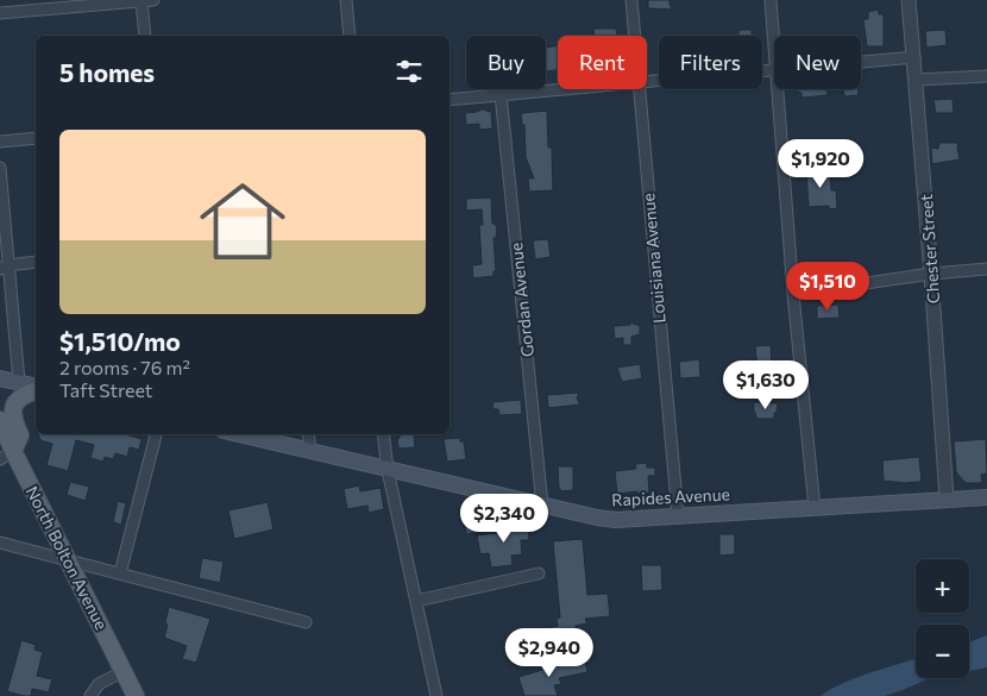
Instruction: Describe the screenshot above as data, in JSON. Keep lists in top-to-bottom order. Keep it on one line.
{"streets":{"main road":["Rapides Avenue","North Bolton Avenue"],"street":["Chester Street","Louisiana Avenue","Gordan Avenue"]},"crossings":[["Chester Street","Rapides Avenue"],["Louisiana Avenue","Rapides Avenue"],["Gordan Avenue","Rapides Avenue"]],"page":{"chip":["Buy","Rent","Filters","New"],"heading":"5 homes","list":[{"name":"$1,510/mo","note":"2 rooms · 76 m² · Taft Street"}],"price":["$1,920","$1,510","$1,630","$2,340","$2,940"],"map_buttons":["+","−"]}}
